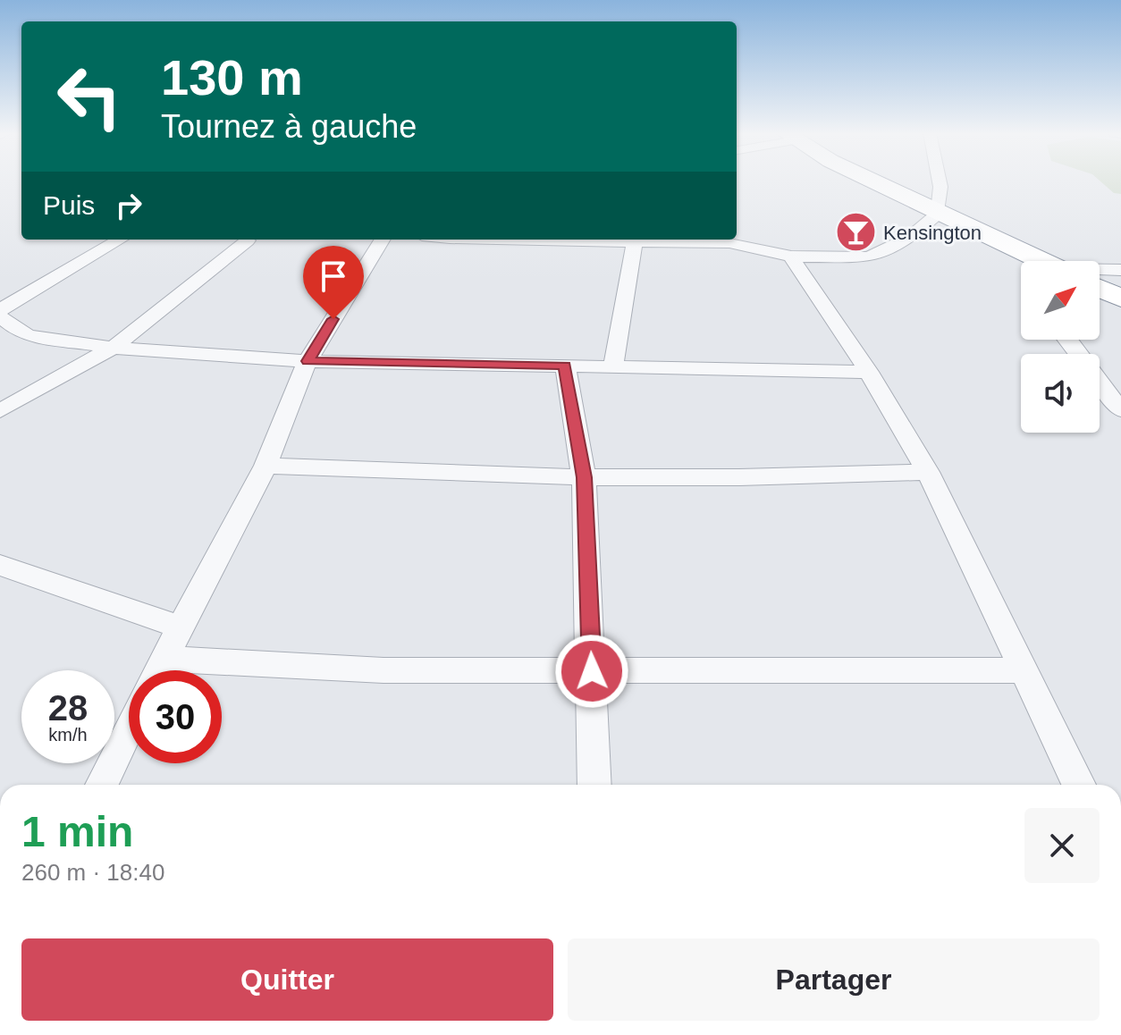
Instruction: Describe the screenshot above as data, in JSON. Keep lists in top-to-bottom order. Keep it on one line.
{"places":{"bar":["Kensington"]},"north":"top right","page":{"turn":["130 m","Tournez à gauche"],"then":"Puis","speed":"28 km/h","limit":"30","heading":["1 min","260 m · 18:40"],"buttons":["Quitter","Partager"]}}
